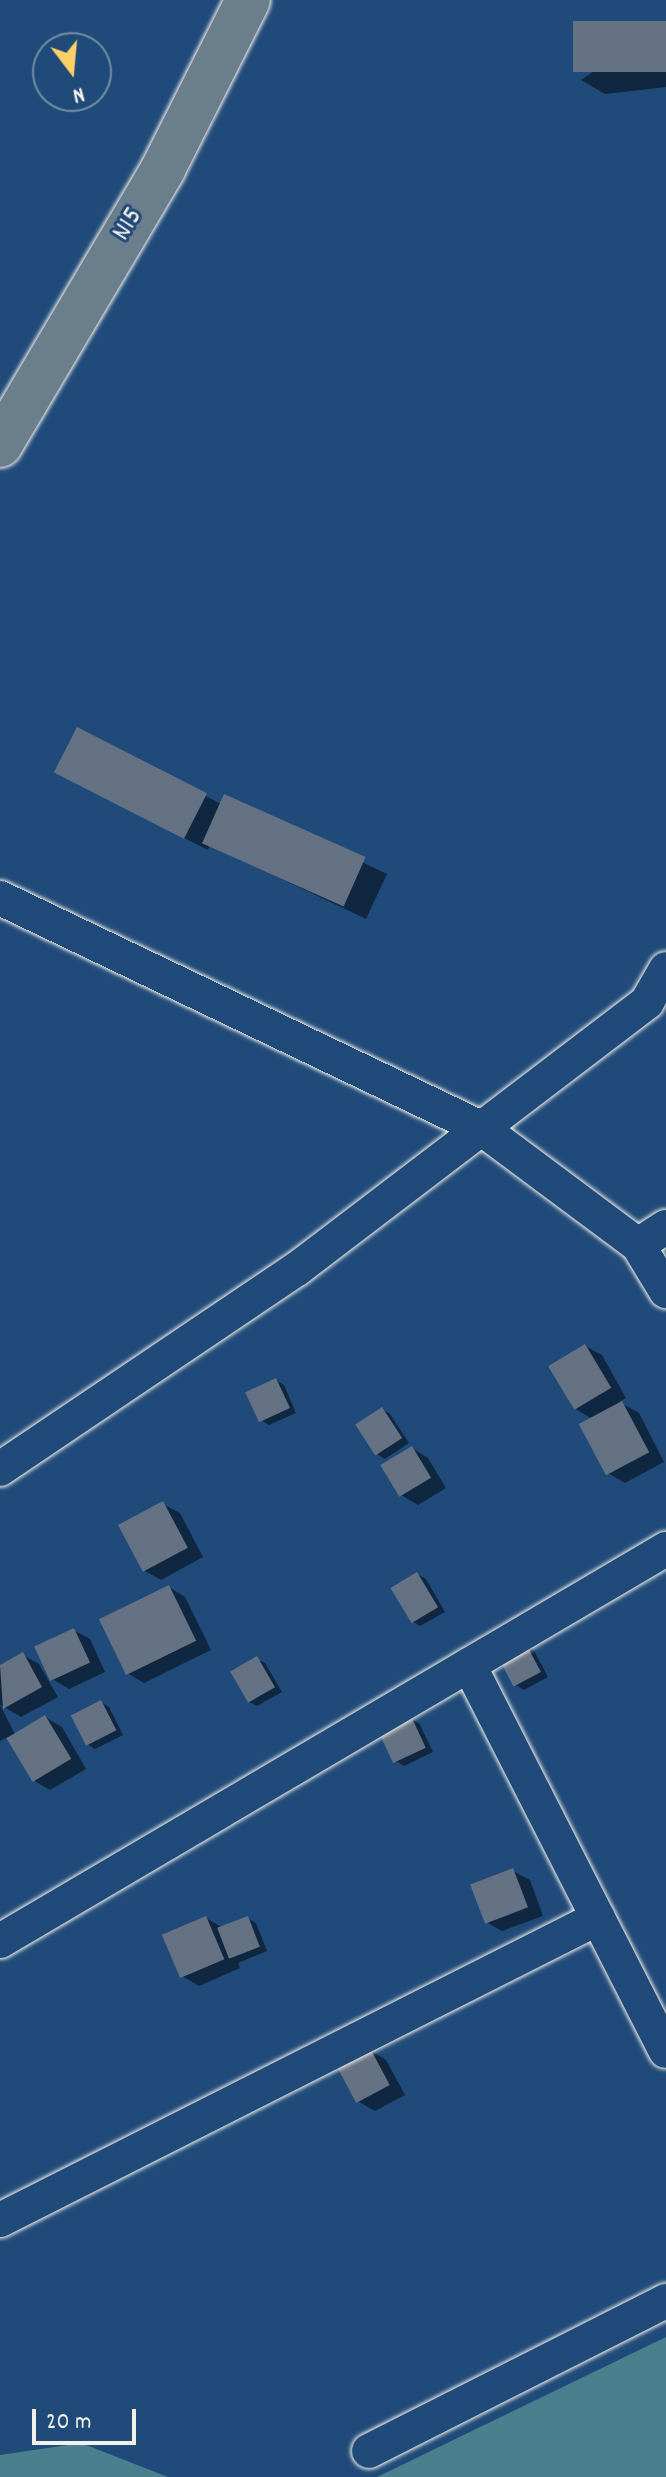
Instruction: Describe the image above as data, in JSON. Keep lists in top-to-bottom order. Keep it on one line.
{"streets":{"main road":["N15"]},"scale_bar":"20 m","north":"bottom"}
